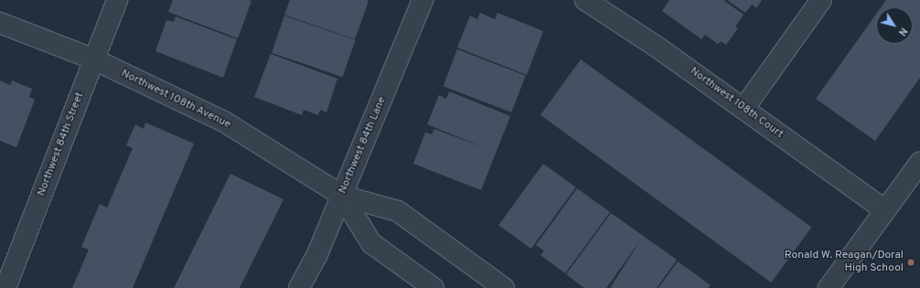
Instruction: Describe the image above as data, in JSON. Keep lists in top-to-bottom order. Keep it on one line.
{"streets":{"street":["Northwest 108th Avenue","Northwest 108th Court","Northwest 84th Street","Northwest 84th Lane"]},"crossings":[["Northwest 108th Avenue","Northwest 84th Street"],["Northwest 108th Avenue","Northwest 84th Lane"]],"places":["Ronald W. Reagan/Doral High School"],"north":"bottom right"}
